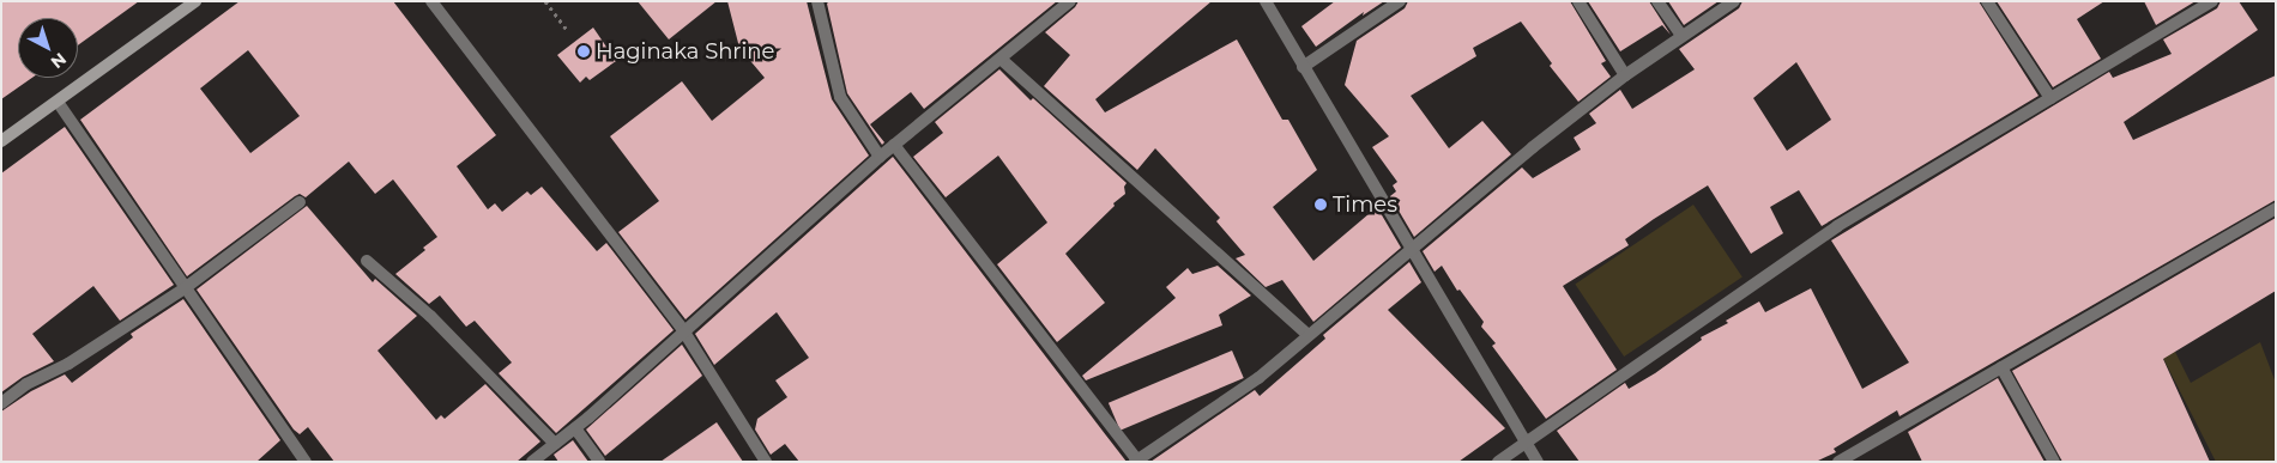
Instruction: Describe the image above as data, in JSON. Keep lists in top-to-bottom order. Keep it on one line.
{"places":["Haginaka Shrine","Times"],"north":"bottom right"}
